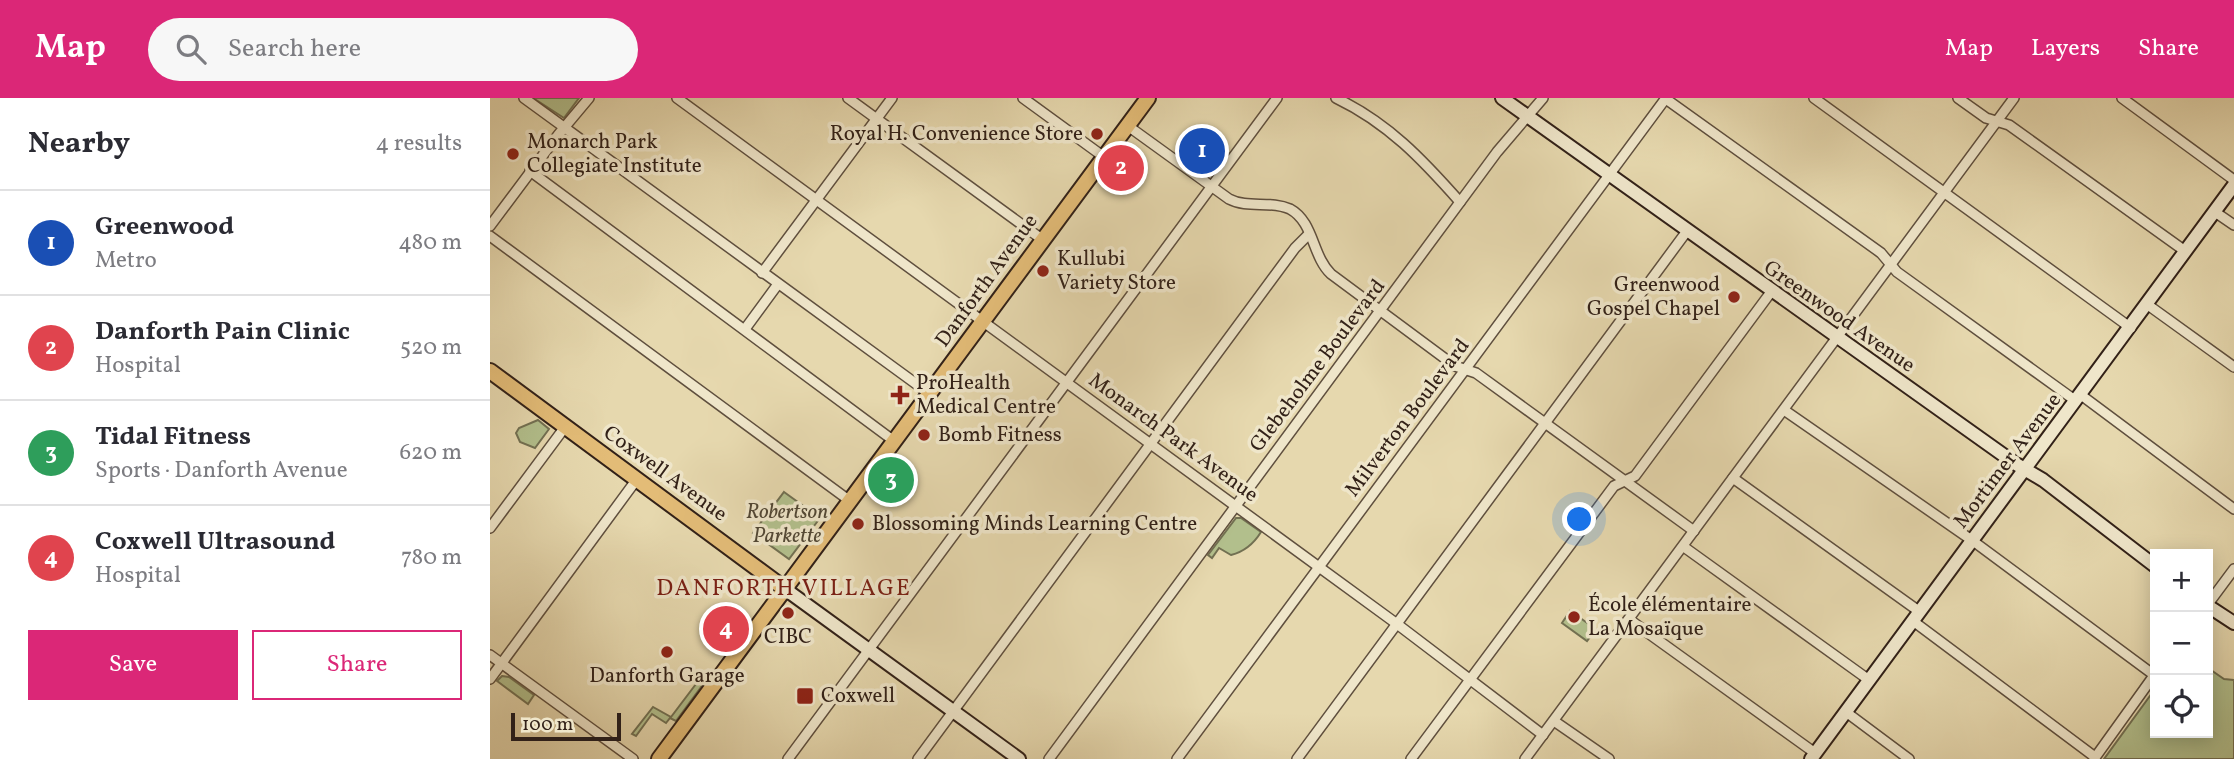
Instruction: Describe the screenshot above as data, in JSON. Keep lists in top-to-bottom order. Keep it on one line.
{"streets":{"main road":["Danforth Avenue","Coxwell Avenue"],"street":["Greenwood Avenue","Glebeholme Boulevard","Milverton Boulevard","Monarch Park Avenue","Mortimer Avenue"]},"crossings":[["Danforth Avenue","Monarch Park Avenue"],["Danforth Avenue","Coxwell Avenue"],["Greenwood Avenue","Glebeholme Boulevard"],["Greenwood Avenue","Milverton Boulevard"],["Greenwood Avenue","Mortimer Avenue"],["Glebeholme Boulevard","Monarch Park Avenue"],["Milverton Boulevard","Monarch Park Avenue"]],"districts":["DANFORTH VILLAGE"],"parks":["Robertson Parkette"],"places":{"other":["Royal H. Convenience Store","Monarch Park Collegiate Institute","Kullubi Variety Store","Greenwood Gospel Chapel","Bomb Fitness","Blossoming Minds Learning Centre","CIBC","École élémentaire La Mosaïque","Danforth Garage"],"health":["ProHealth Medical Centre"],"transit":["Coxwell"]},"scale_bar":"100 m","page":{"header":"Map","search":"Search here","nav":["Map","Layers","Share"],"heading":["Nearby","4 results"],"pins":["1","2","3","4"],"list":[{"mark":"1","name":"Greenwood","note":"Metro","value":"480 m"},{"mark":"2","name":"Danforth Pain Clinic","note":"Hospital","value":"520 m"},{"mark":"3","name":"Tidal Fitness","note":"Sports · Danforth Avenue","value":"620 m"},{"mark":"4","name":"Coxwell Ultrasound","note":"Hospital","value":"780 m"}],"map_buttons":["+","−"],"buttons":["Save","Share"],"scale":"100 m"}}
